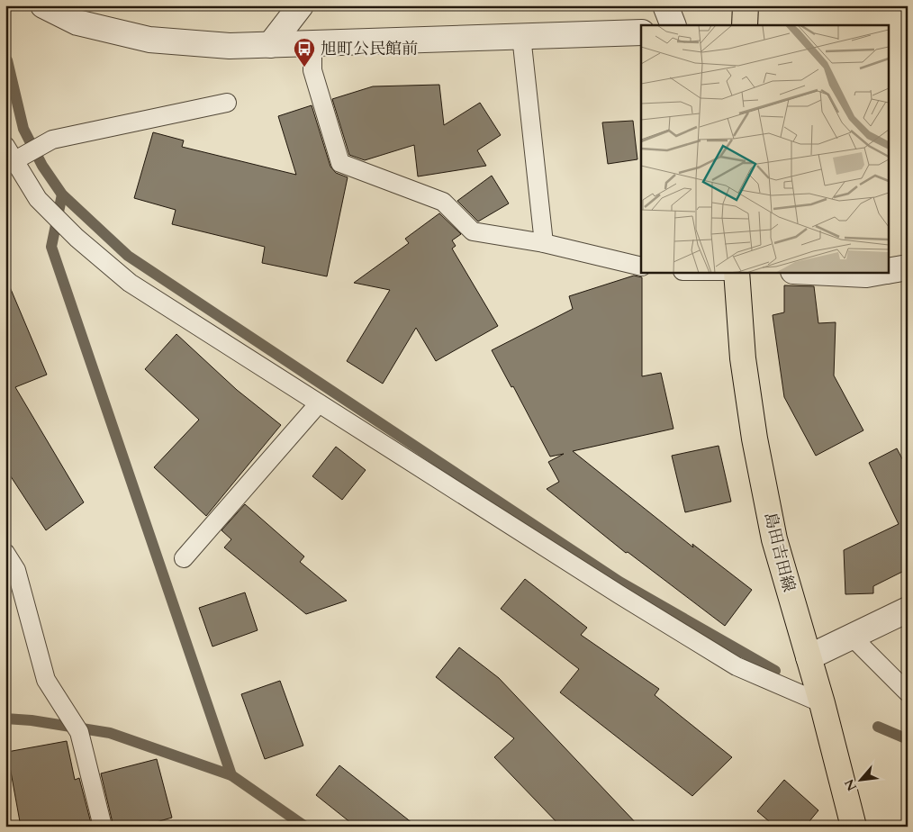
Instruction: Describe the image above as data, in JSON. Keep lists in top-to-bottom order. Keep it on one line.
{"streets":{"main road":["島田吉田線"]},"places":{"bus stop":["旭町公民館前"]},"north":"bottom left"}
